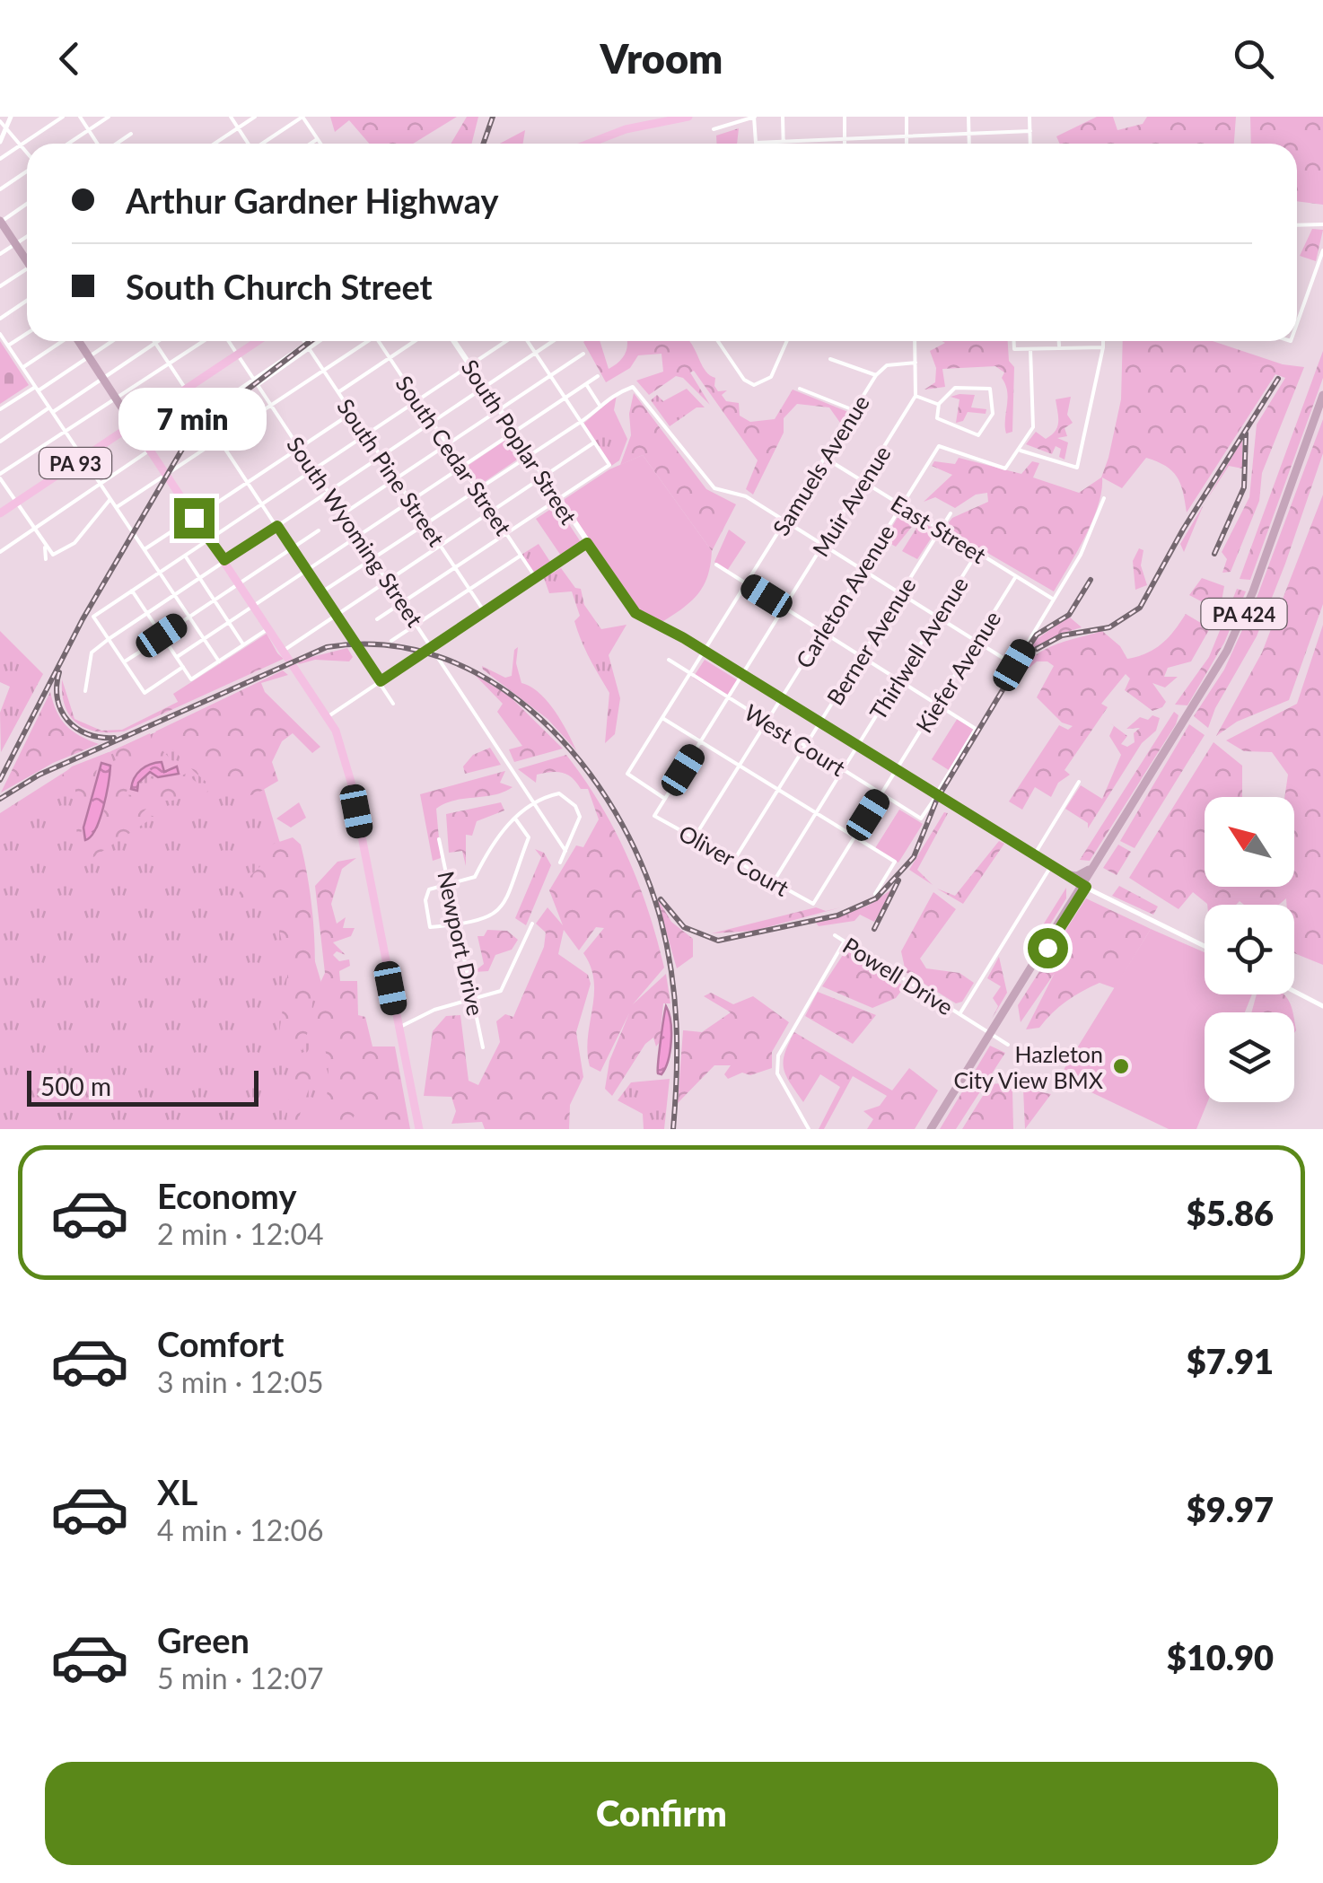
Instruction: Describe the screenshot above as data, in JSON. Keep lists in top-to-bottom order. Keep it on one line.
{"streets":{"highway":["PA 93"],"main road":["South Poplar Street","PA 424"],"street":["South Cedar Street","Samuels Avenue","South Pine Street","Muir Avenue","East Street","South Wyoming Street","Carleton Avenue","Berner Avenue","Thirlwell Avenue","Kiefer Avenue","West Court","Oliver Court","Newport Drive","Powell Drive"]},"crossings":[["South Poplar Street","Samuels Avenue"],["South Poplar Street","Muir Avenue"],["South Poplar Street","Carleton Avenue"],["South Poplar Street","PA 424"],["South Poplar Street","Berner Avenue"],["South Poplar Street","Thirlwell Avenue"],["South Poplar Street","Kiefer Avenue"],["South Poplar Street","West Court"],["PA 93","South Wyoming Street"],["Samuels Avenue","East Street"],["Samuels Avenue","West Court"],["Samuels Avenue","Oliver Court"],["Muir Avenue","East Street"],["Muir Avenue","West Court"],["Muir Avenue","Oliver Court"],["East Street","Carleton Avenue"],["East Street","Berner Avenue"],["East Street","Thirlwell Avenue"],["East Street","Kiefer Avenue"],["Carleton Avenue","West Court"],["Carleton Avenue","Oliver Court"],["PA 424","Powell Drive"],["Berner Avenue","West Court"],["Berner Avenue","Oliver Court"],["Thirlwell Avenue","West Court"],["Thirlwell Avenue","Oliver Court"],["Kiefer Avenue","West Court"],["Kiefer Avenue","Oliver Court"]],"places":["Hazleton City View BMX"],"scale_bar":"500 m","north":"top left","page":{"header":"Vroom","banner":["Arthur Gardner Highway","South Church Street"],"bubble":"7 min","scale":"500 m","list":[{"name":"Economy","note":"2 min · 12:04","value":"$5.86"},{"name":"Comfort","note":"3 min · 12:05","value":"$7.91"},{"name":"XL","note":"4 min · 12:06","value":"$9.97"},{"name":"Green","note":"5 min · 12:07","value":"$10.90"}],"buttons":"Confirm"}}
